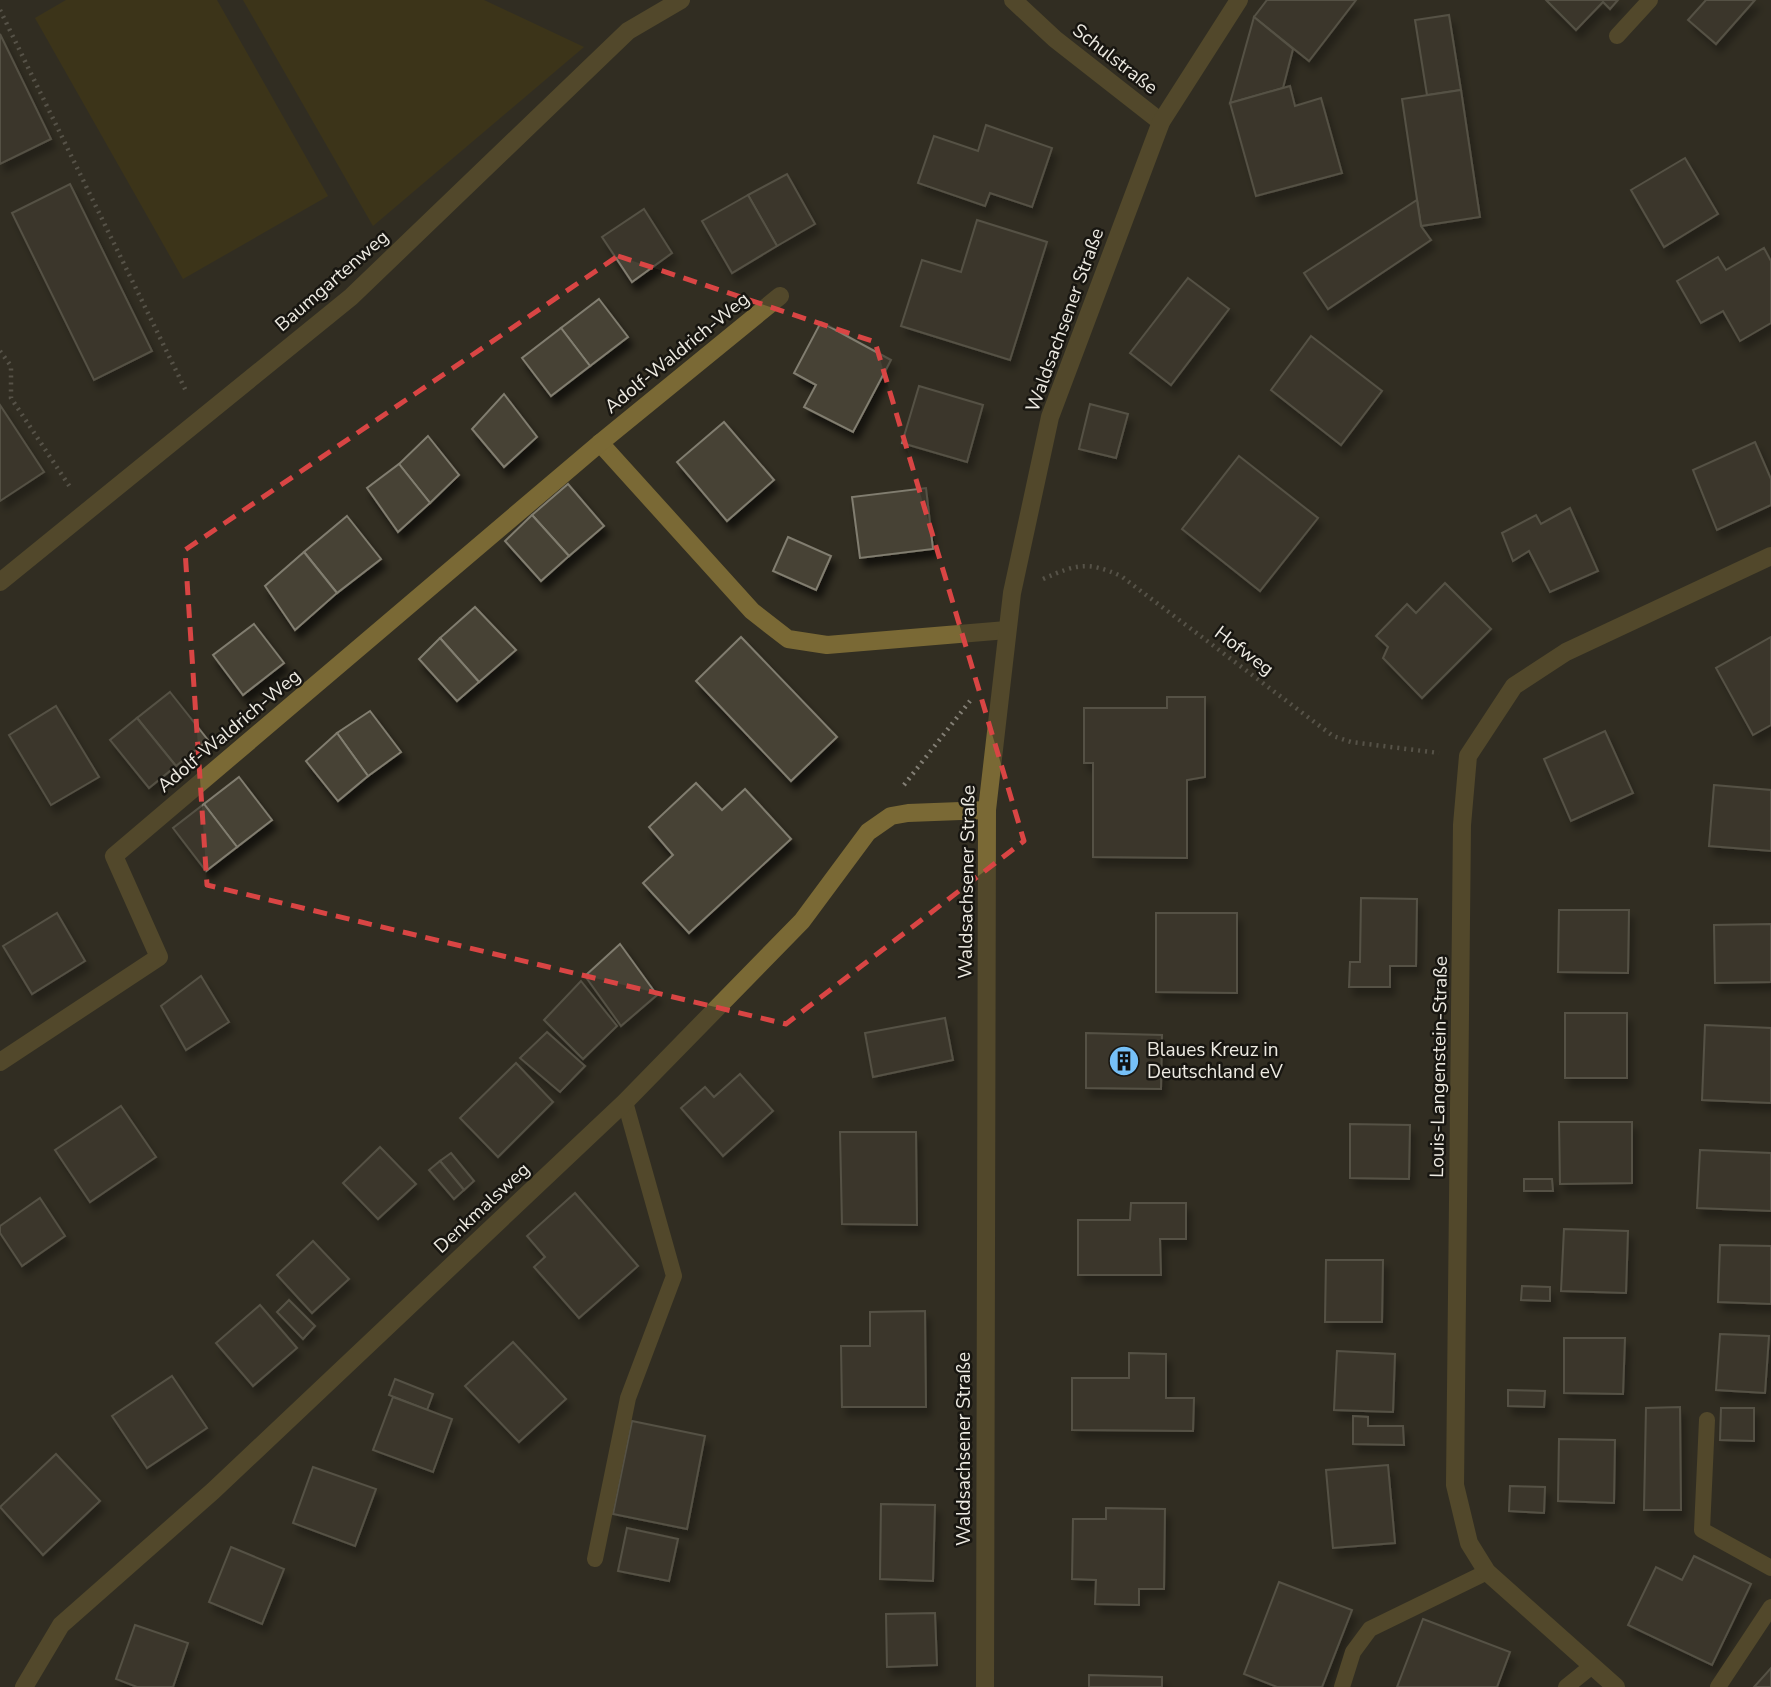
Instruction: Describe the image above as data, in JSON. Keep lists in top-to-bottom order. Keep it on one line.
{"streets":{"street":["Schulstraße","Baumgartenweg","Waldsachsener Straße","Adolf-Waldrich-Weg","Louis-Langenstein-Straße","Denkmalsweg"],"path":["Hofweg"]},"crossings":[["Schulstraße","Waldsachsener Straße"],["Waldsachsener Straße","Adolf-Waldrich-Weg"],["Waldsachsener Straße","Hofweg"],["Waldsachsener Straße","Denkmalsweg"],["Hofweg","Louis-Langenstein-Straße"]],"places":{"building":["Blaues Kreuz in Deutschland eV"]}}
